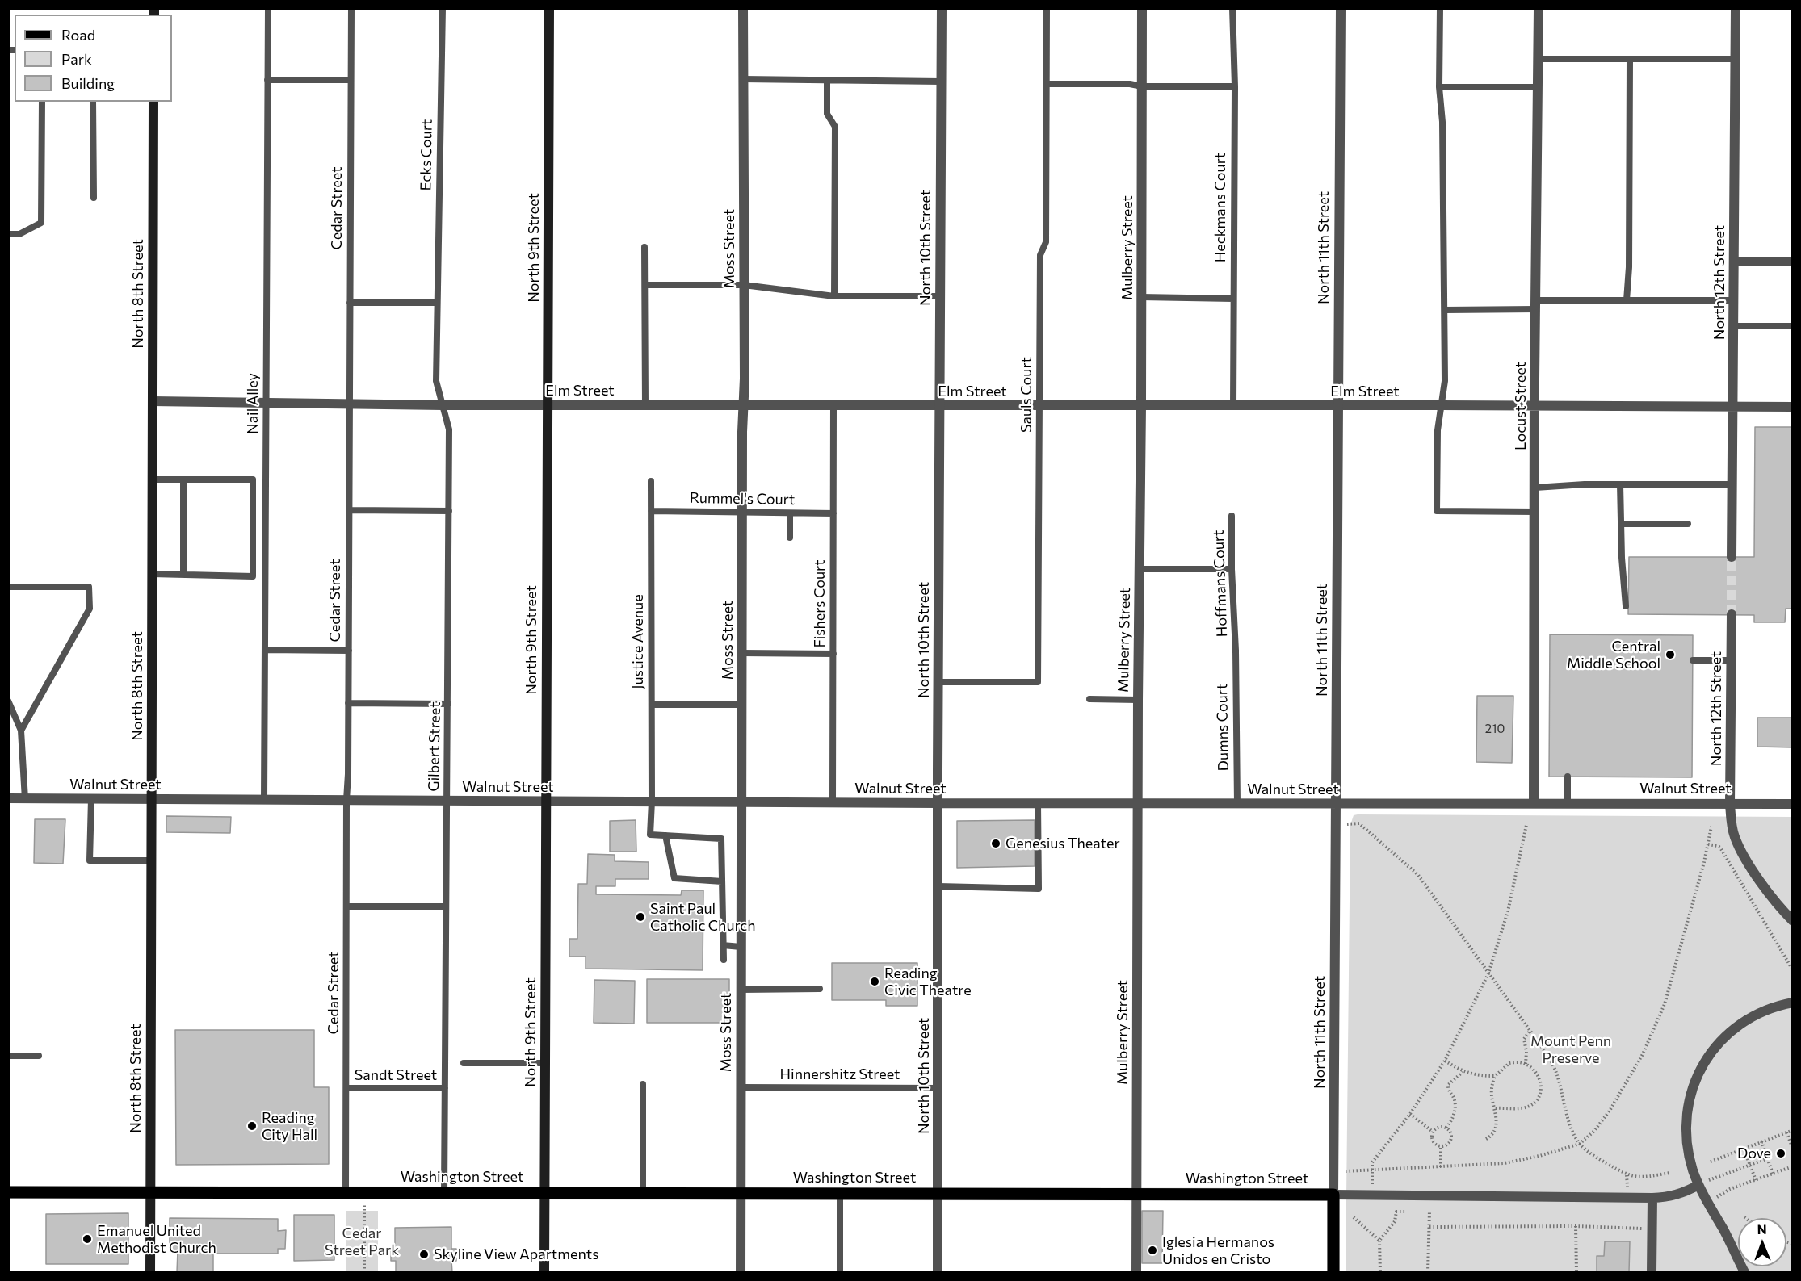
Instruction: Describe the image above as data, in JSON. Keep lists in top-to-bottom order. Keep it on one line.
{"streets":{"main road":["North 9th Street","North 11th Street","North 8th Street","Washington Street"],"street":["North 10th Street","Mulberry Street","Moss Street","North 12th Street","Elm Street","Locust Street","Walnut Street"],"lane":["Ecks Court","Heckmans Court","Cedar Street","Sauls Court","Nail Alley","Rummel's Court","Hoffmans Court","Fishers Court","Justice Avenue","Dumns Court","Gilbert Street","Hinnershitz Street","Sandt Street"]},"crossings":[["Ecks Court","Gilbert Street"],["Heckmans Court","Elm Street"],["Cedar Street","Elm Street"],["Cedar Street","Walnut Street"],["Cedar Street","Sandt Street"],["Cedar Street","Washington Street"],["North 9th Street","Elm Street"],["North 9th Street","Walnut Street"],["North 9th Street","Washington Street"],["North 10th Street","Elm Street"],["North 10th Street","Sauls Court"],["North 10th Street","Walnut Street"],["North 10th Street","Hinnershitz Street"],["North 10th Street","Washington Street"],["Mulberry Street","Elm Street"],["Mulberry Street","Walnut Street"],["Mulberry Street","Washington Street"],["North 11th Street","Elm Street"],["North 11th Street","Walnut Street"],["North 11th Street","Washington Street"],["Moss Street","Elm Street"],["Moss Street","Rummel's Court"],["Moss Street","Walnut Street"],["Moss Street","Hinnershitz Street"],["Moss Street","Washington Street"],["North 12th Street","Elm Street"],["North 12th Street","Walnut Street"],["North 8th Street","Elm Street"],["North 8th Street","Walnut Street"],["North 8th Street","Washington Street"],["Elm Street","Sauls Court"],["Elm Street","Nail Alley"],["Elm Street","Locust Street"],["Elm Street","Fishers Court"],["Elm Street","Gilbert Street"],["Nail Alley","Walnut Street"],["Locust Street","Walnut Street"],["Rummel's Court","Fishers Court"],["Rummel's Court","Justice Avenue"],["Hoffmans Court","Dumns Court"],["Fishers Court","Walnut Street"],["Justice Avenue","Walnut Street"],["Dumns Court","Walnut Street"],["Gilbert Street","Walnut Street"],["Gilbert Street","Sandt Street"],["Gilbert Street","Washington Street"]],"parks":["Mount Penn Preserve","Cedar Street Park"],"places":["Central Middle School","Genesius Theater","Saint Paul Catholic Church","Reading Civic Theatre","Reading City Hall","Dove","Emanuel United Methodist Church","Iglesia Hermanos Unidos en Cristo","Skyline View Apartments"],"house_numbers":["210"],"legend":["Road","Park","Building"],"north":"top"}
